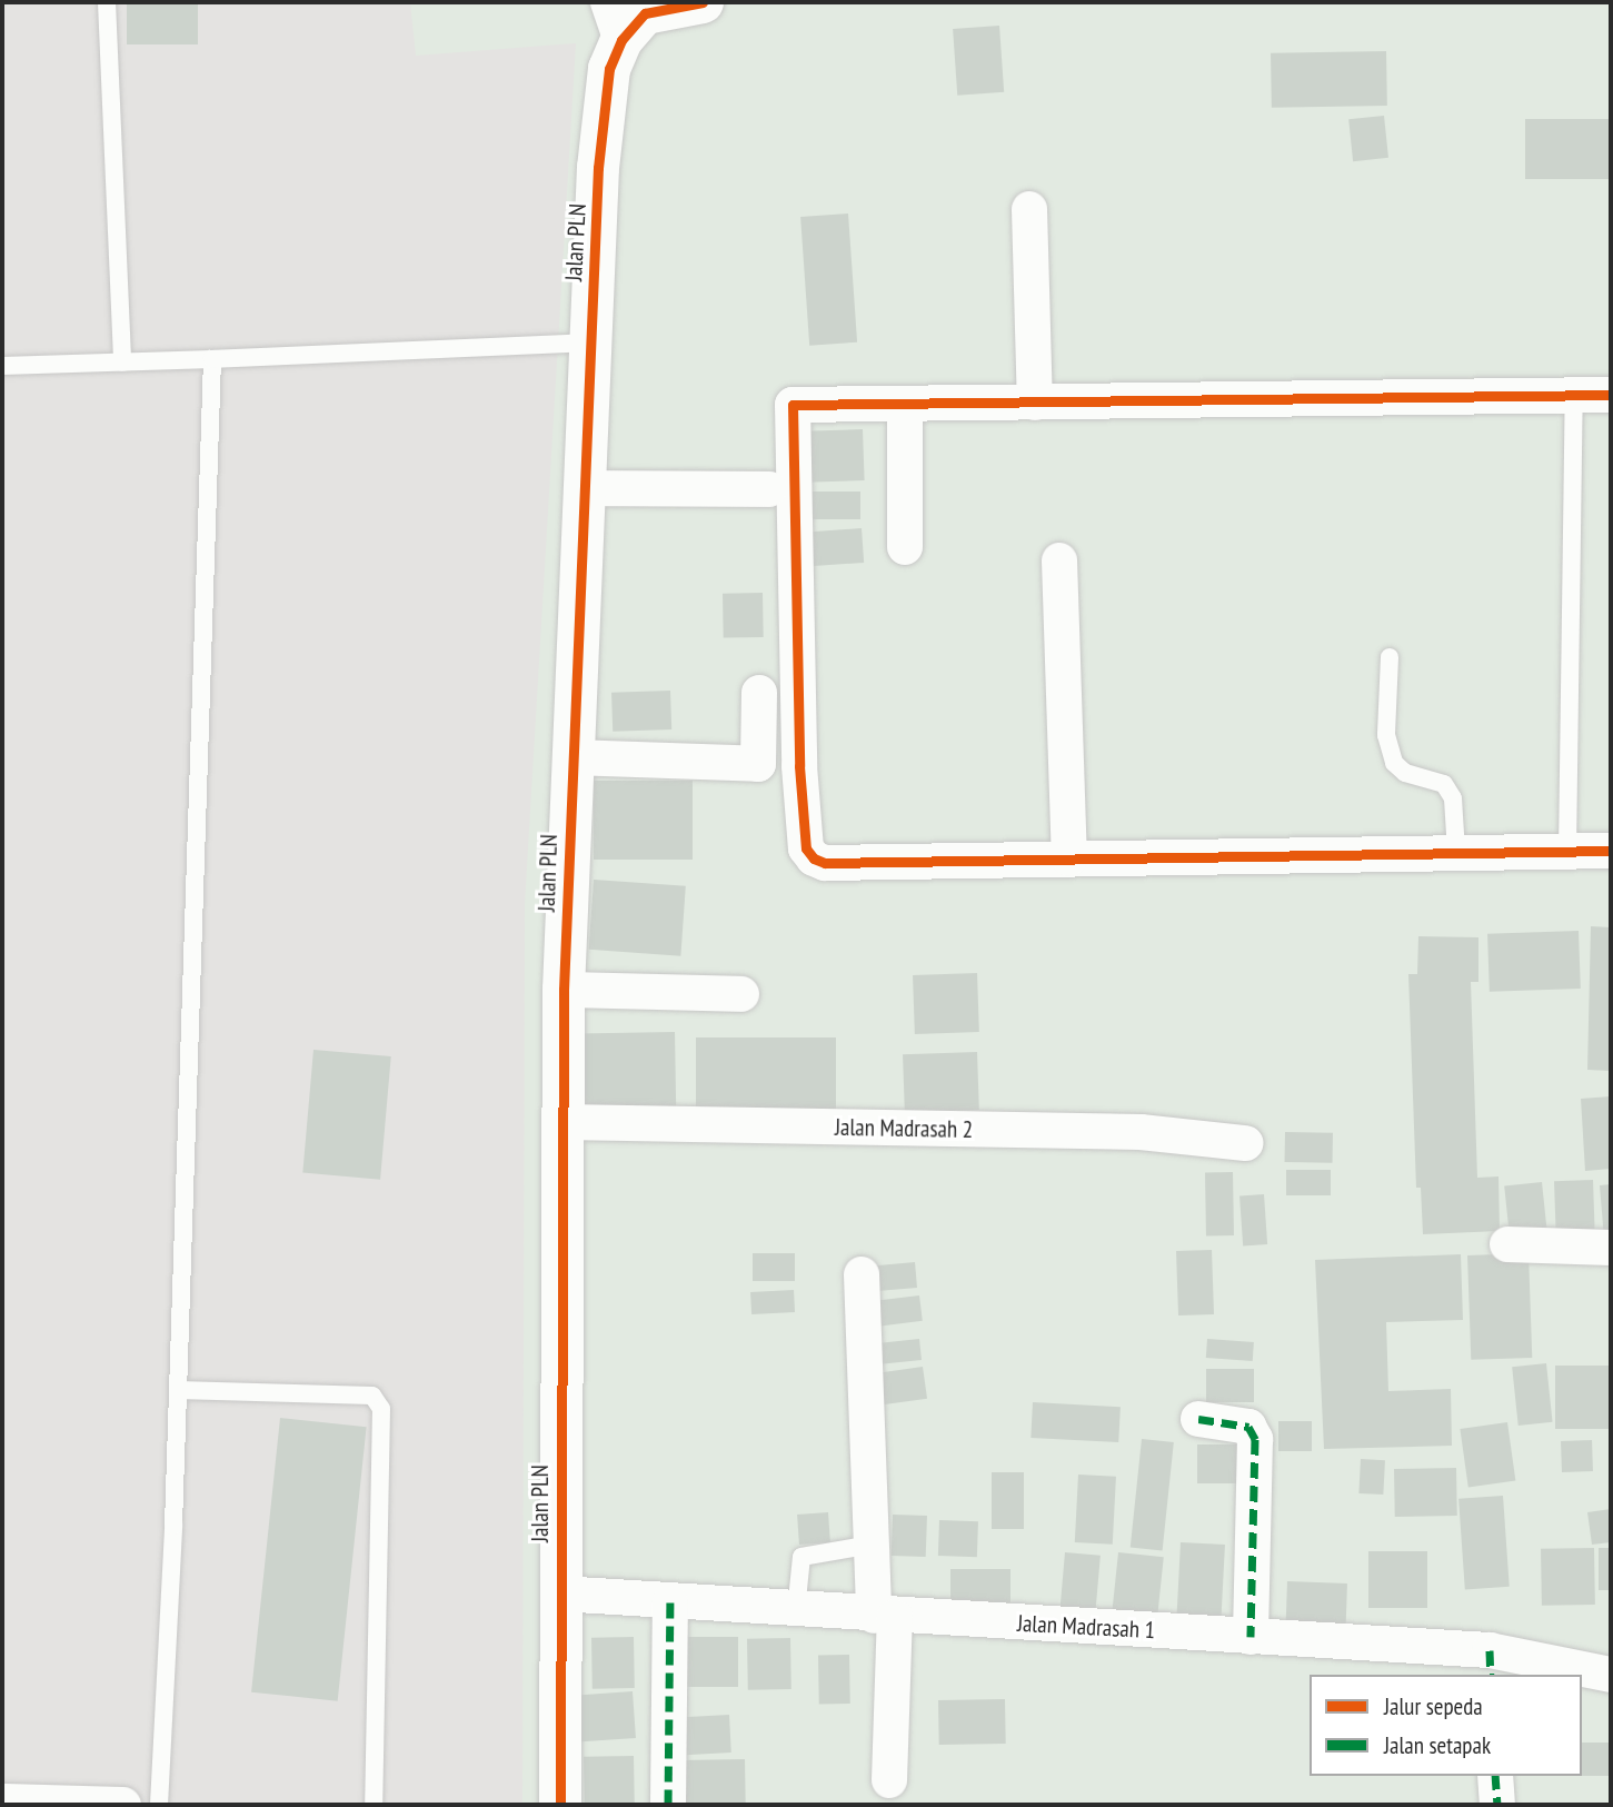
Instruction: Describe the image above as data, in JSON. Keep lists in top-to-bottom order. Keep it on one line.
{"streets":{"street":["Jalan PLN","Jalan Madrasah 2","Jalan Madrasah 1"]},"crossings":[["Jalan PLN","Jalan Madrasah 2"],["Jalan PLN","Jalan Madrasah 1"]],"legend":["Jalur sepeda","Jalan setapak"]}
